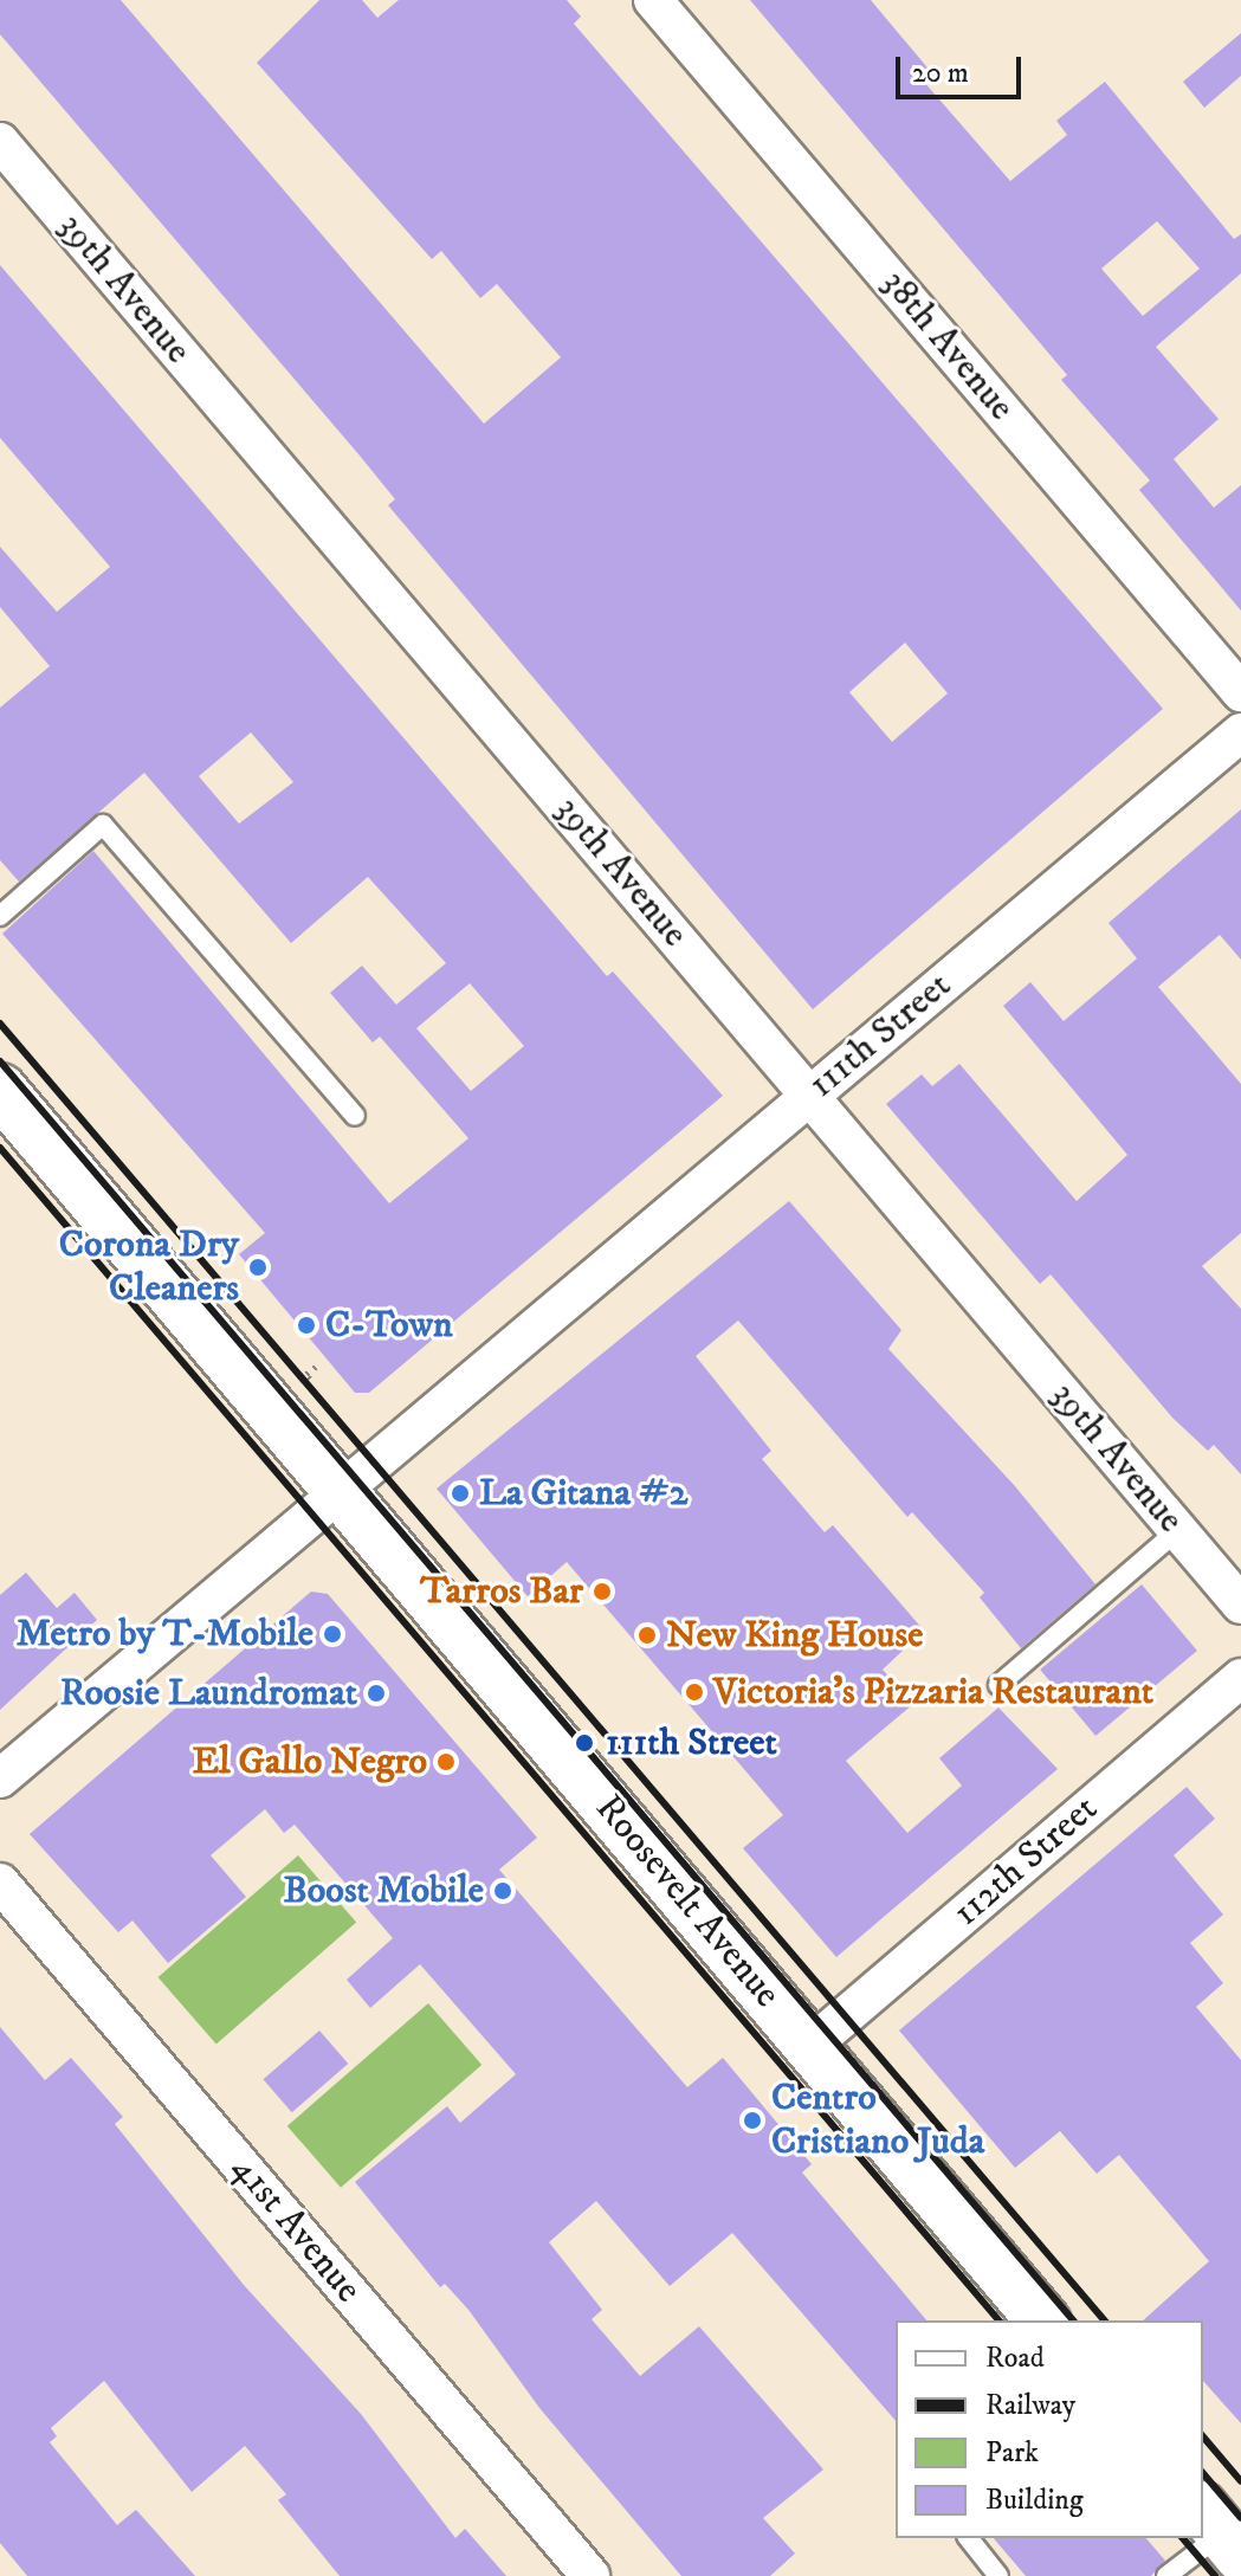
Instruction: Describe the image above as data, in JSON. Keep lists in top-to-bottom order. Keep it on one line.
{"streets":{"main road":["Roosevelt Avenue"],"street":["39th Avenue","38th Avenue","111th Street","112th Street","41st Avenue"]},"crossings":[["39th Avenue","111th Street"],["111th Street","Roosevelt Avenue"],["112th Street","Roosevelt Avenue"]],"places":["Corona Dry Cleaners","C-Town","La Gitana #2","Tarros Bar","Metro by T-Mobile","New King House","Victoria's Pizzaria Restaurant","Roosie Laundromat","111th Street","El Gallo Negro","Boost Mobile","Centro Cristiano Juda"],"legend":["Road","Railway","Park","Building"],"scale_bar":"20 m"}
